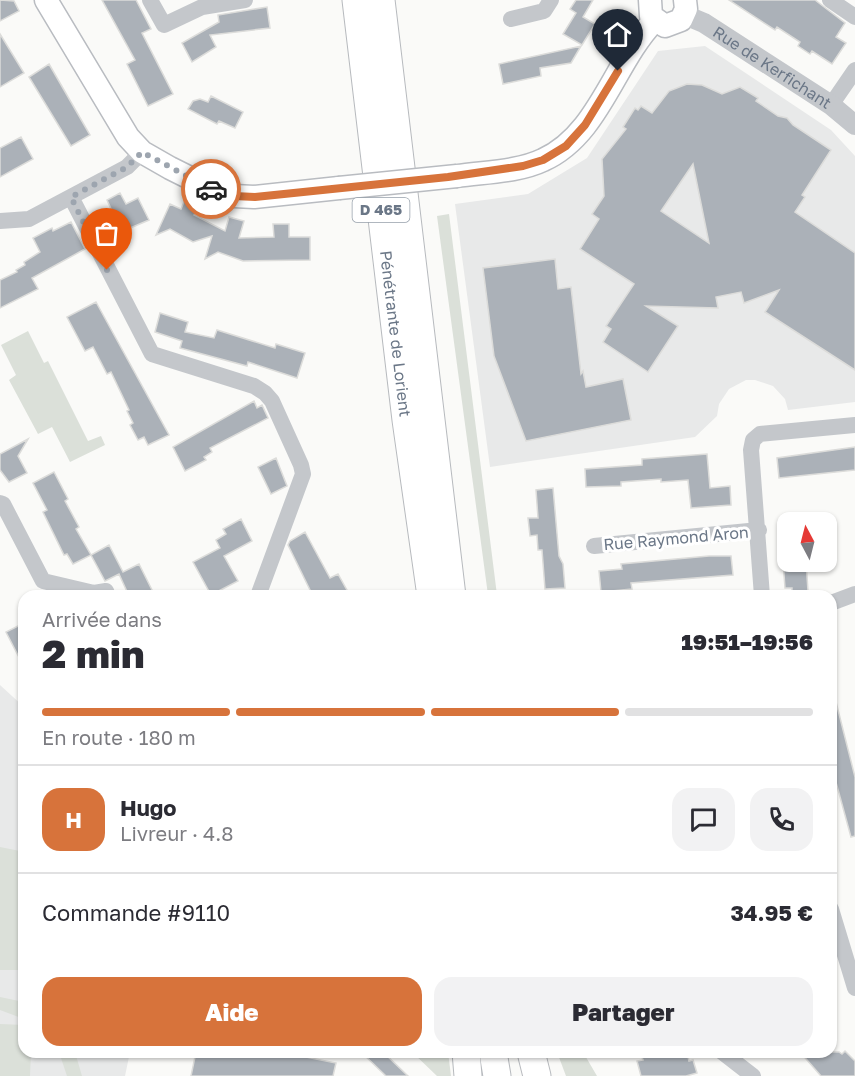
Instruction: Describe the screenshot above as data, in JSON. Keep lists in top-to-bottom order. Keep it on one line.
{"streets":{"highway":["D 465","Pénétrante de Lorient"],"street":["Rue de Kerfichant","Rue Raymond Aron"]},"north":"top","page":{"heading":["2 min","Arrivée dans","19:51–19:56"],"panel":["Hugo","Livreur · 4.8","Commande #9110","34.95 €"],"bar":"En route · 180 m","round":"H","buttons":["Aide","Partager"]}}
